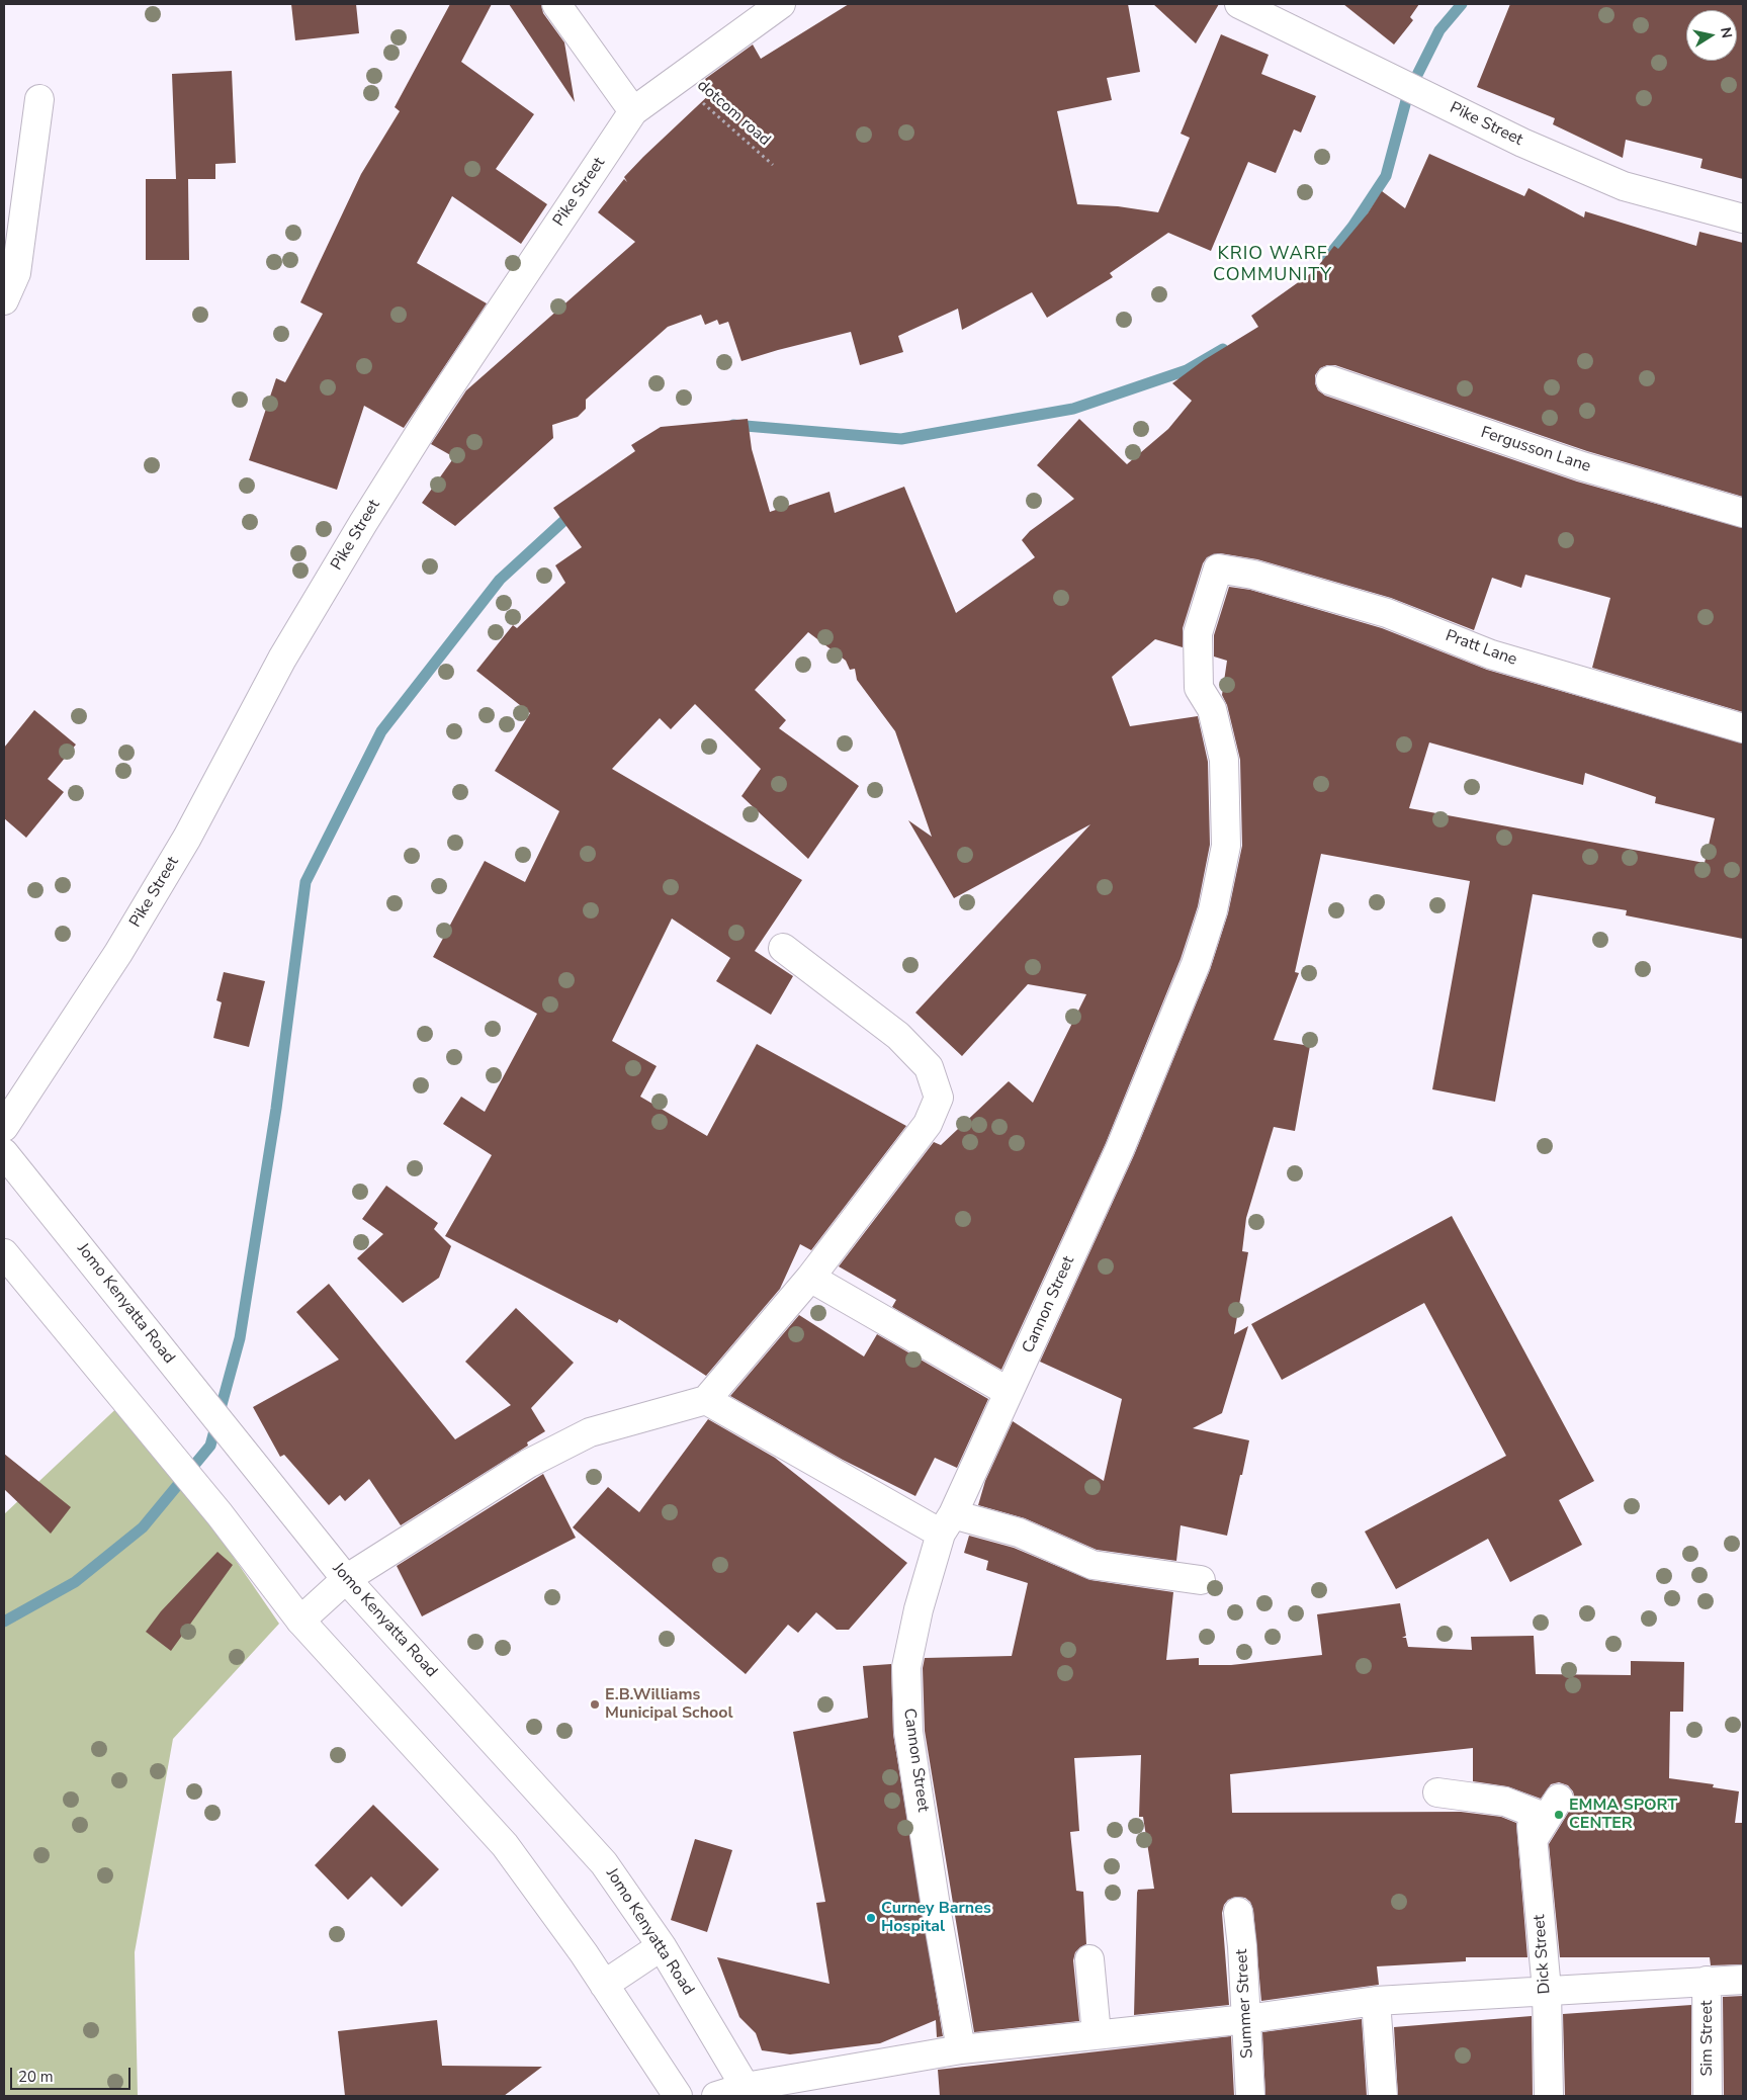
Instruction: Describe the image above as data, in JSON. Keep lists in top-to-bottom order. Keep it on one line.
{"streets":{"street":["Pike Street","Fergusson Lane","Pratt Lane","Jomo Kenyatta Road","Cannon Street","Dick Street","Summer Street","Sim Street"],"path":["dotcom road"]},"crossings":[["dotcom road","Pike Street"],["Pratt Lane","Cannon Street"]],"districts":["KRIO WARF COMMUNITY"],"places":["E.B.Williams Municipal School","EMMA SPORT CENTER","Curney Barnes Hospital"],"scale_bar":"20 m","north":"right"}
